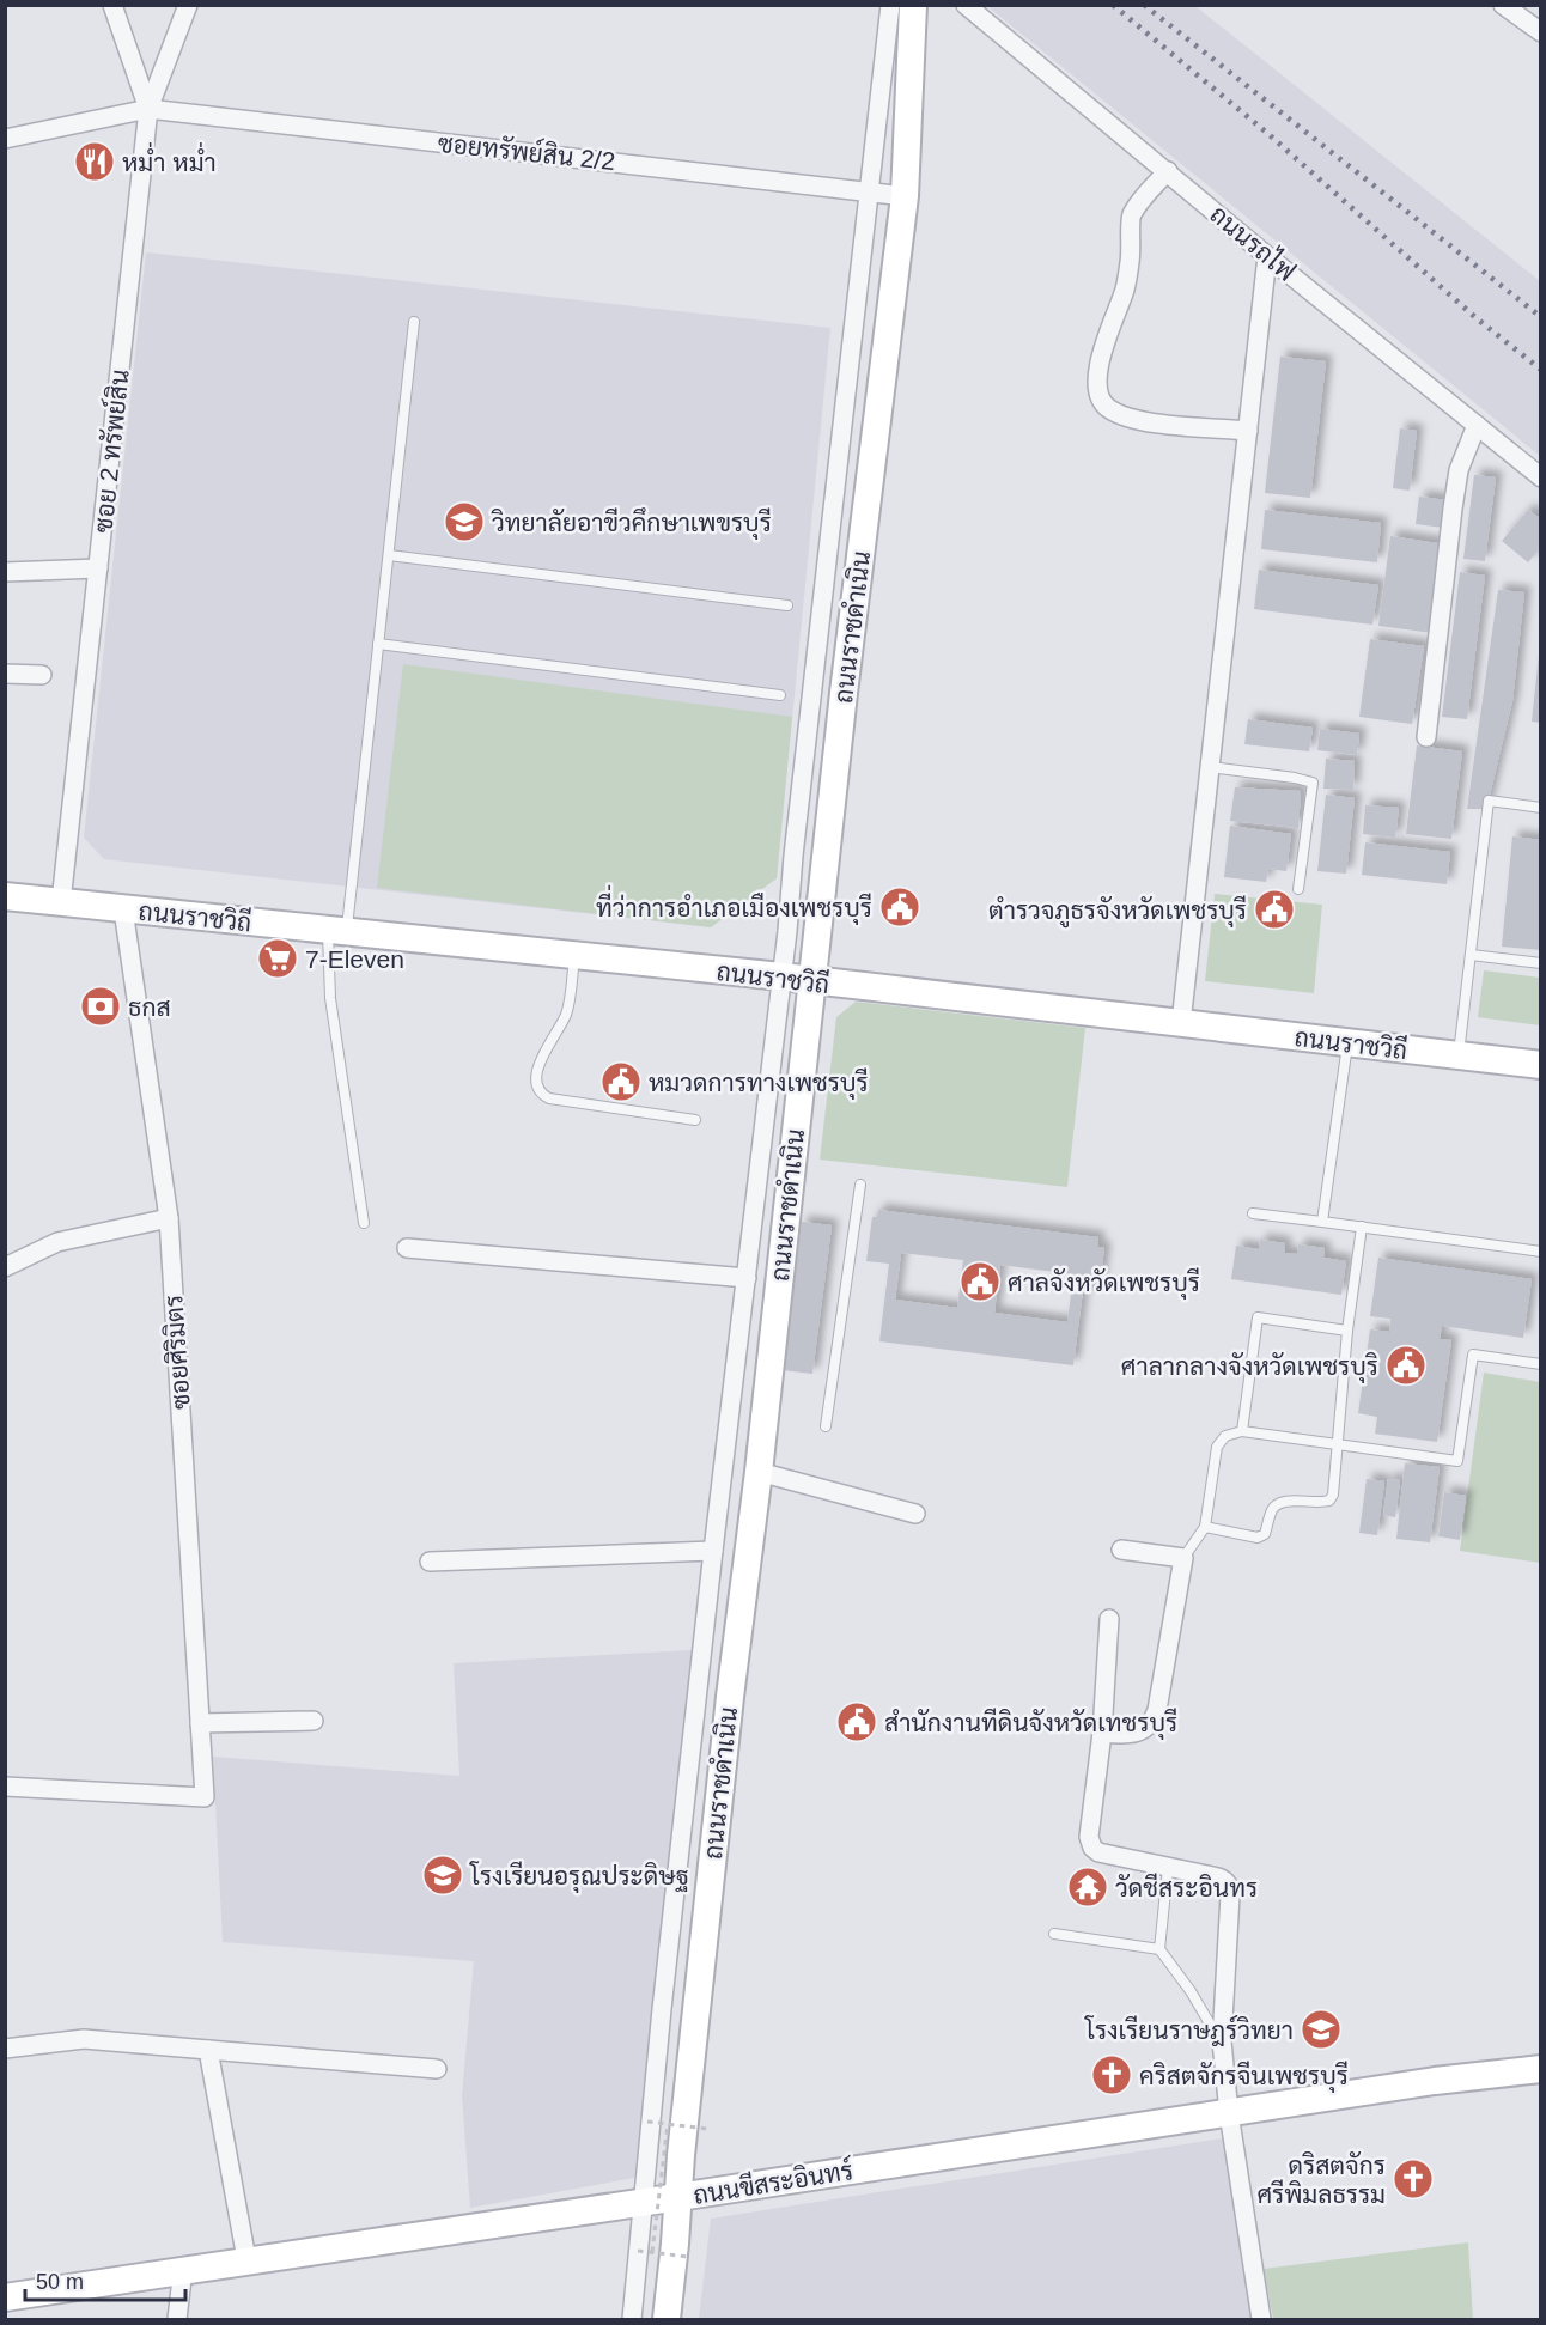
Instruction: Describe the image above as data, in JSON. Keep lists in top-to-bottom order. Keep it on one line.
{"streets":{"main road":["ถนนราชดำเนิน","ถนนราชวิถี","ถนนขีสระอินทร์"],"street":["ซอยทรัพย์สิน 2/2","ถนนรถไฟ","ซอย 2 ทรัพย์สิน","ซอยศิริมิตร"]},"crossings":[["ซอยทรัพย์สิน 2/2","ซอย 2 ทรัพย์สิน"],["ซอยทรัพย์สิน 2/2","ถนนราชดำเนิน"],["ซอย 2 ทรัพย์สิน","ถนนราชวิถี"],["ถนนราชดำเนิน","ถนนราชวิถี"],["ถนนราชดำเนิน","ถนนขีสระอินทร์"],["ถนนราชวิถี","ซอยศิริมิตร"]],"places":{"restaurant":["หม่ำ หม่ำ"],"school or university":["วิทยาลัยอาขีวคึกษาเพขรบุรี","โรงเรียนอรุณประดิษฐ","โรงเรียนราษฎร์วิทยา"],"public building":["ที่ว่าการอำเภอเมืองเพชรบุรี","ตำรวจภูธรจังหวัดเพชรบุรี","หมวดการทางเพชรบุรี","ศาลจังหวัดเพชรบุรี","ศาลากลางจังหวัดเพชรบุริ","สำนักงานทีดินจังหวัดเทชรบุรี"],"supermarket":["7-Eleven"],"bank":["ธกส"],"temple":["วัดชีสระอินทร"],"church":["คริสตจักรจีนเพชรบุรี","ดริสตจักร ศรีพิมลธรรม"]},"scale_bar":"50 m"}
